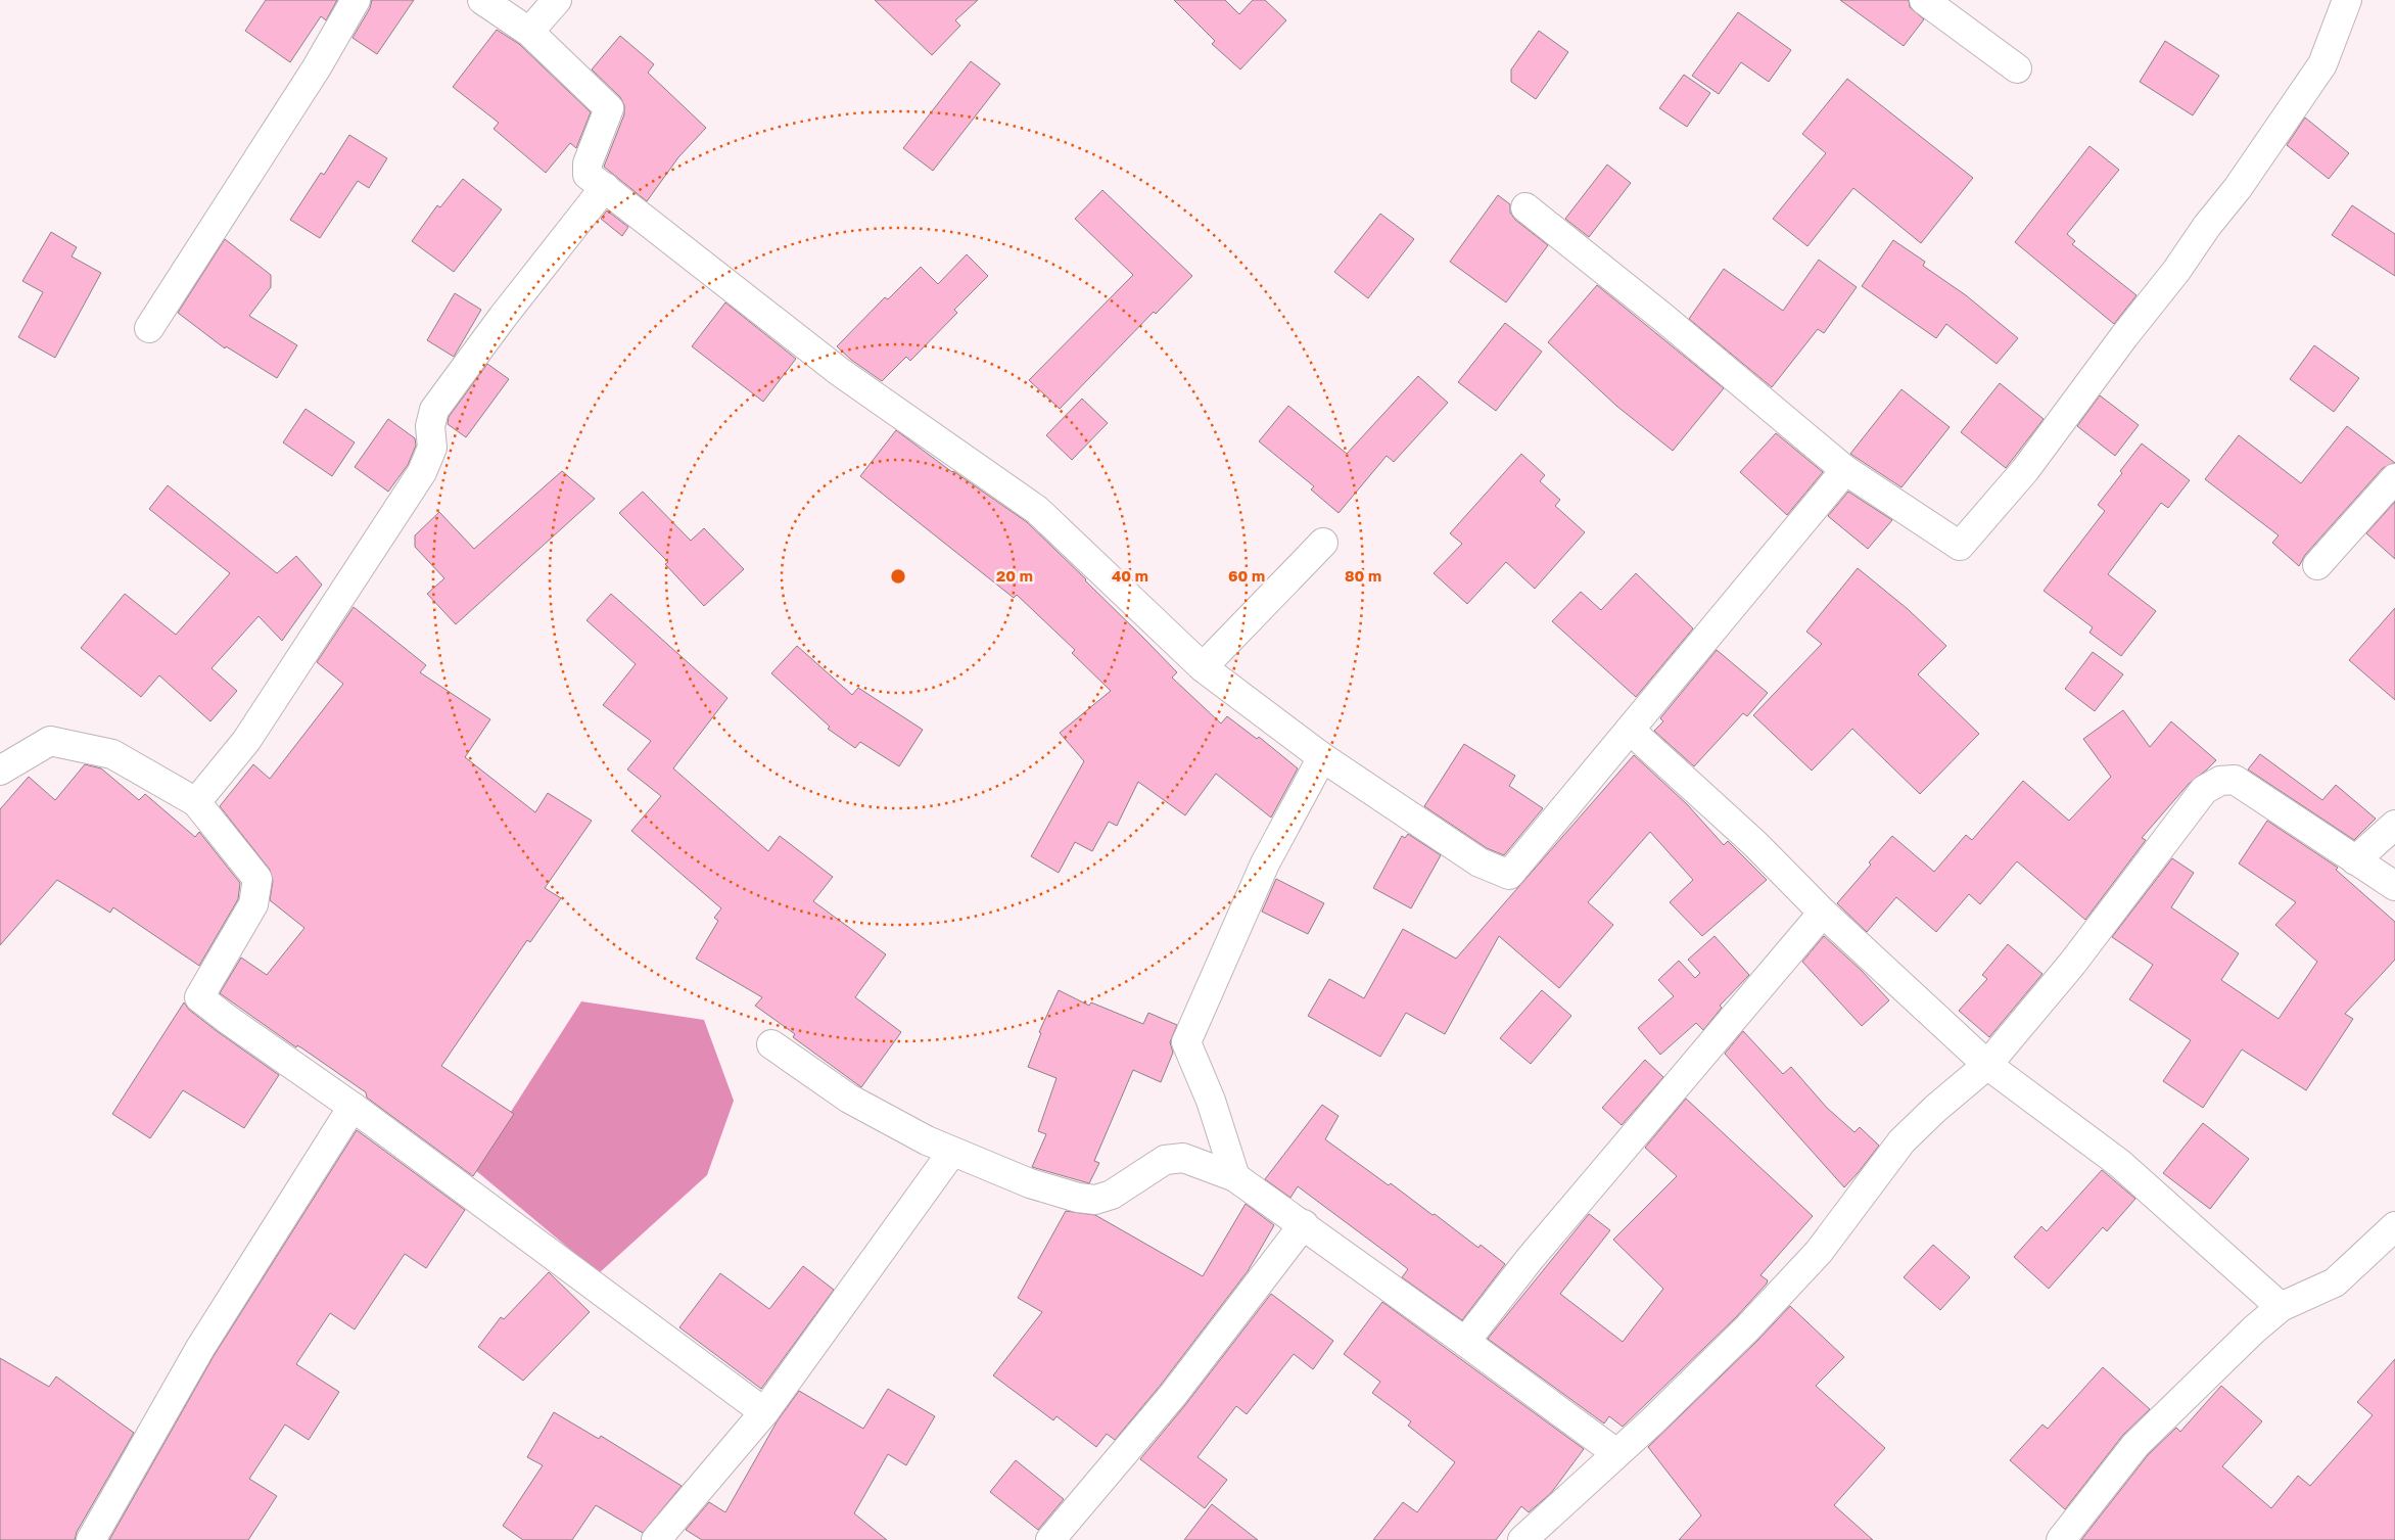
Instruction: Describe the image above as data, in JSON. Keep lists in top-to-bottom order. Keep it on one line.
{"rings":["20 m","40 m","60 m","80 m"]}
